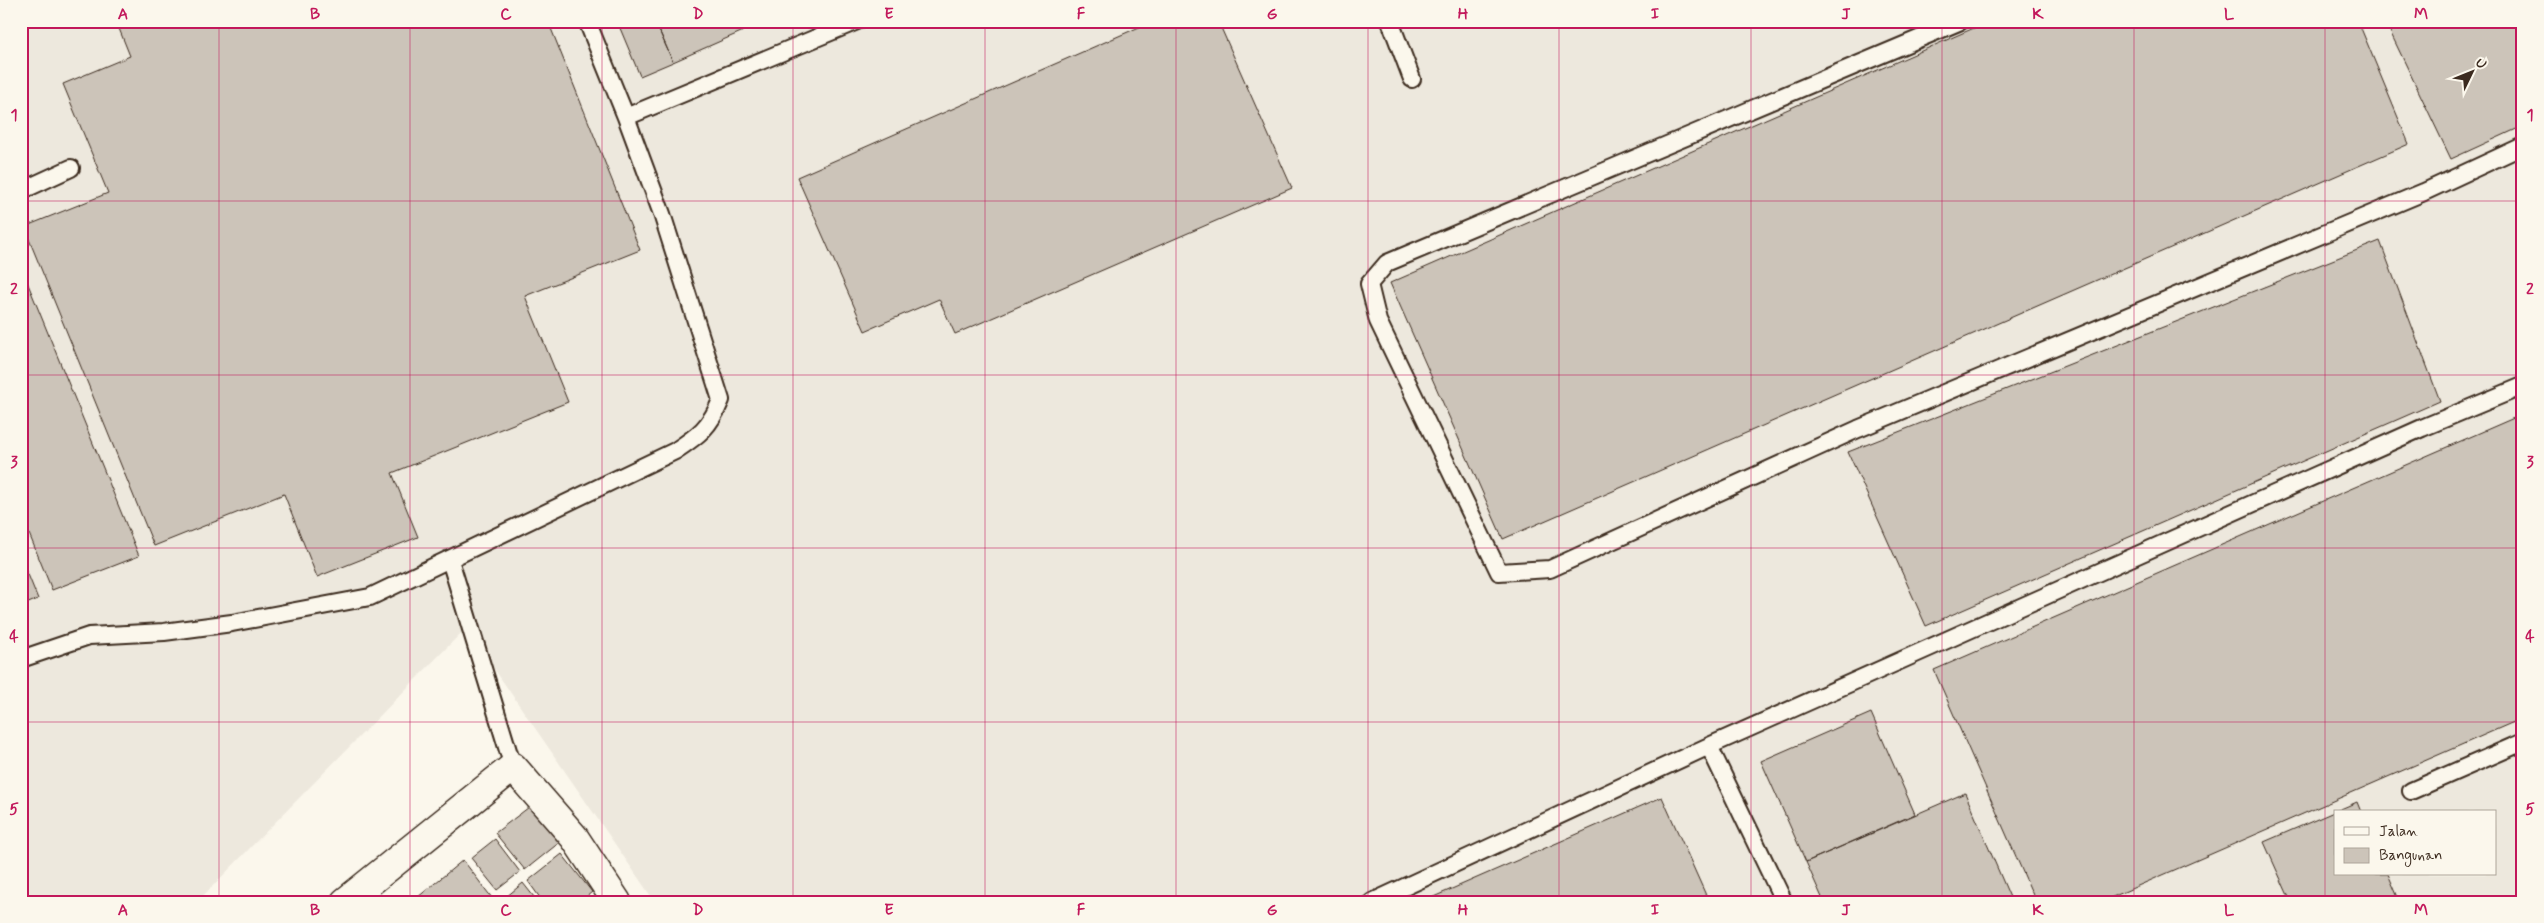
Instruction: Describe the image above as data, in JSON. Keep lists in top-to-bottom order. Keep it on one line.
{"legend":["Jalan","Bangunan"],"north":"top right","grid":{"columns":["A","B","C","D","E","F","G","H","I","J","K","L","M"],"rows":["1","2","3","4","5"]}}
